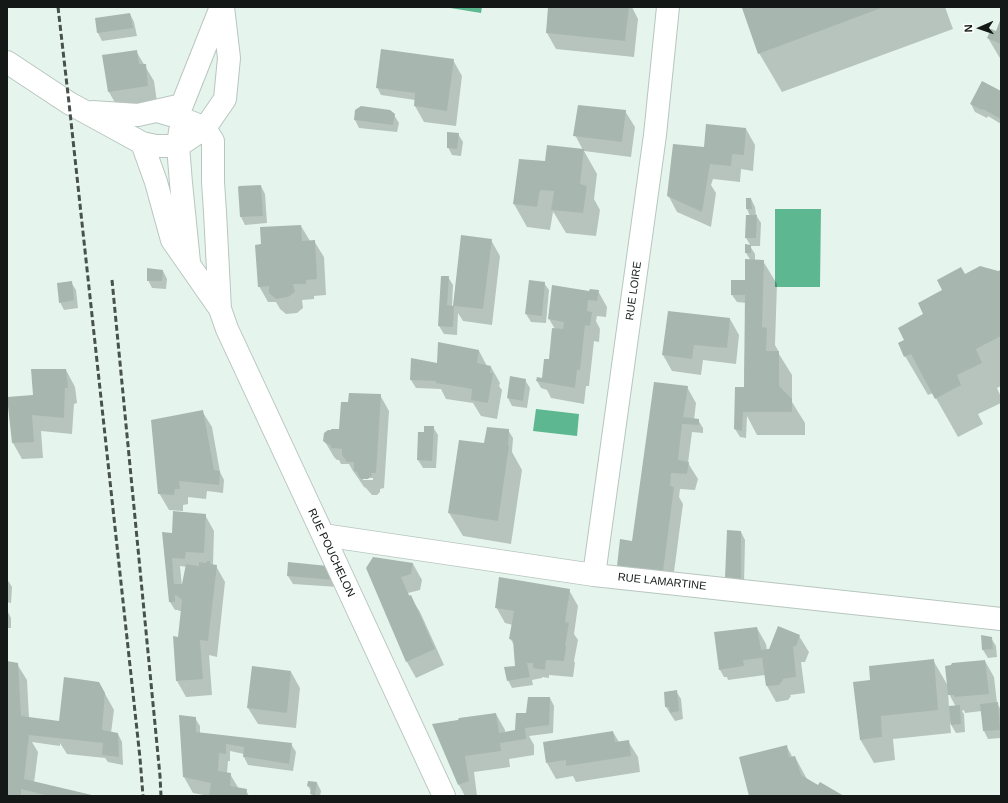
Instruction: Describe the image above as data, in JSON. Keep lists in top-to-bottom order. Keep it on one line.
{"streets":{"street":["RUE LOIRE","RUE POUCHELON","RUE LAMARTINE"]},"crossings":[["RUE LOIRE","RUE LAMARTINE"],["RUE POUCHELON","RUE LAMARTINE"]],"north":"left"}
